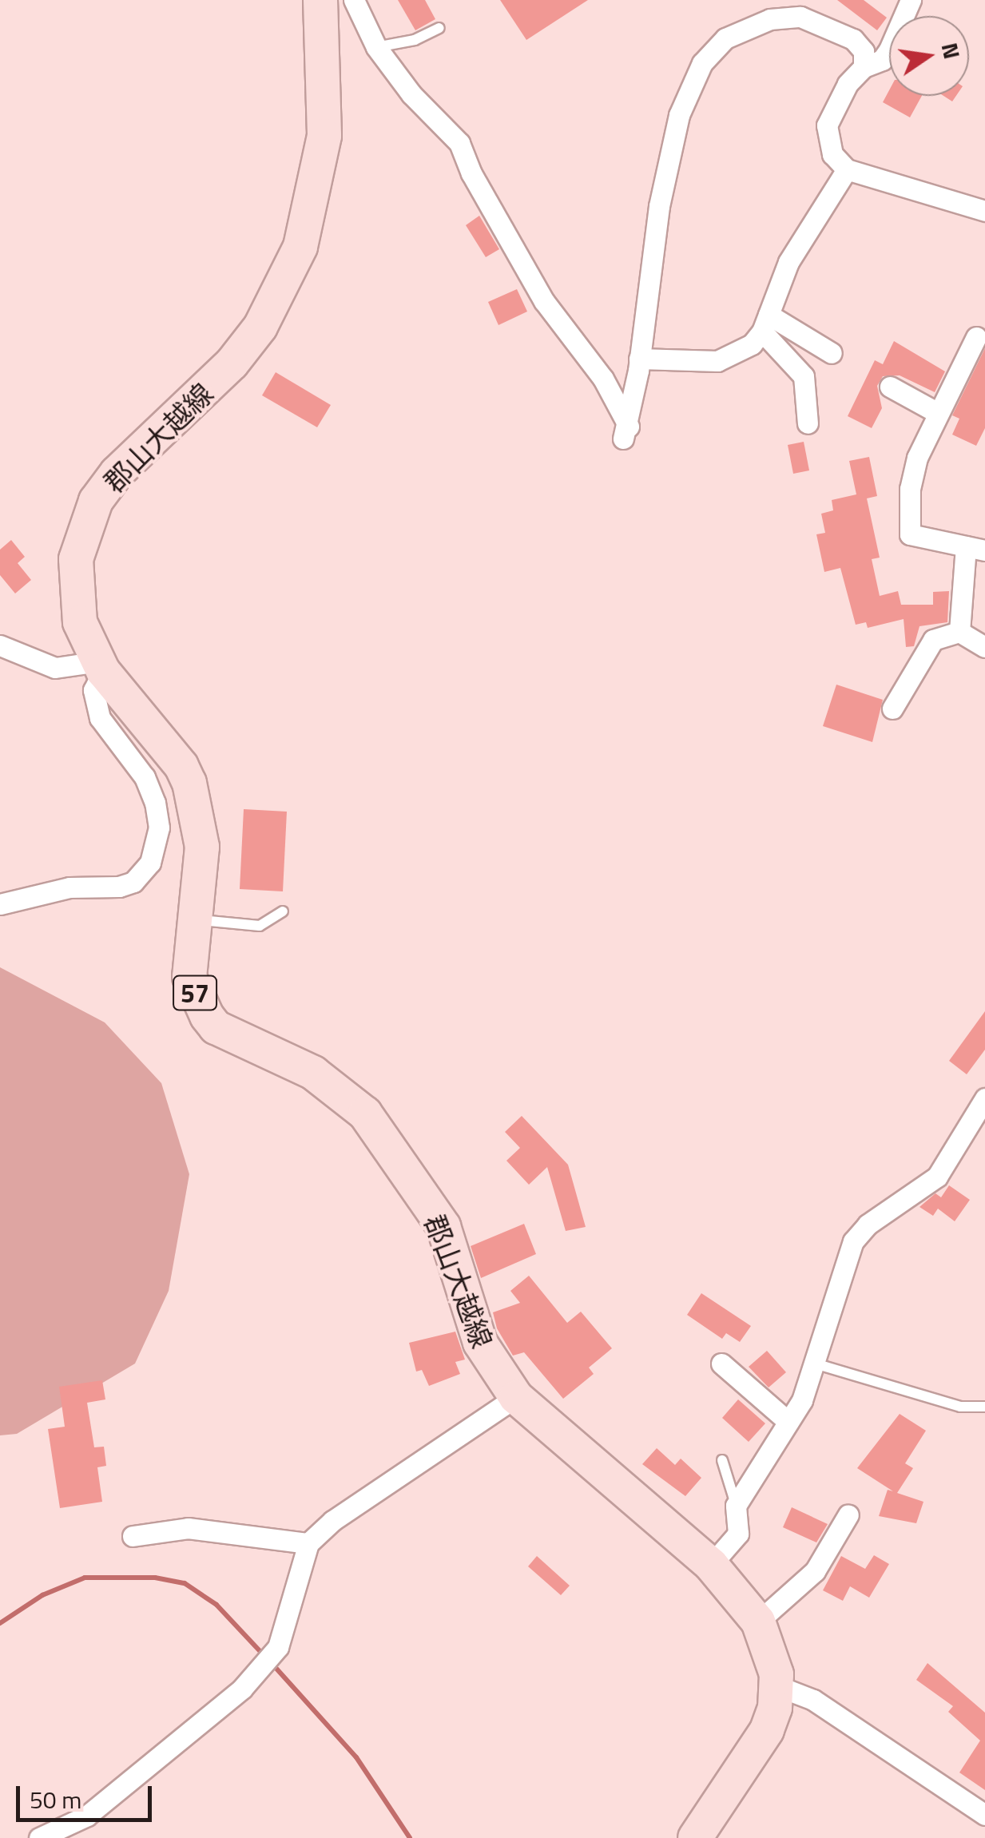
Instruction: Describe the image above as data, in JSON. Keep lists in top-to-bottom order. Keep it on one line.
{"streets":{"main road":["郡山大越線","57"]},"scale_bar":"50 m","north":"right"}
